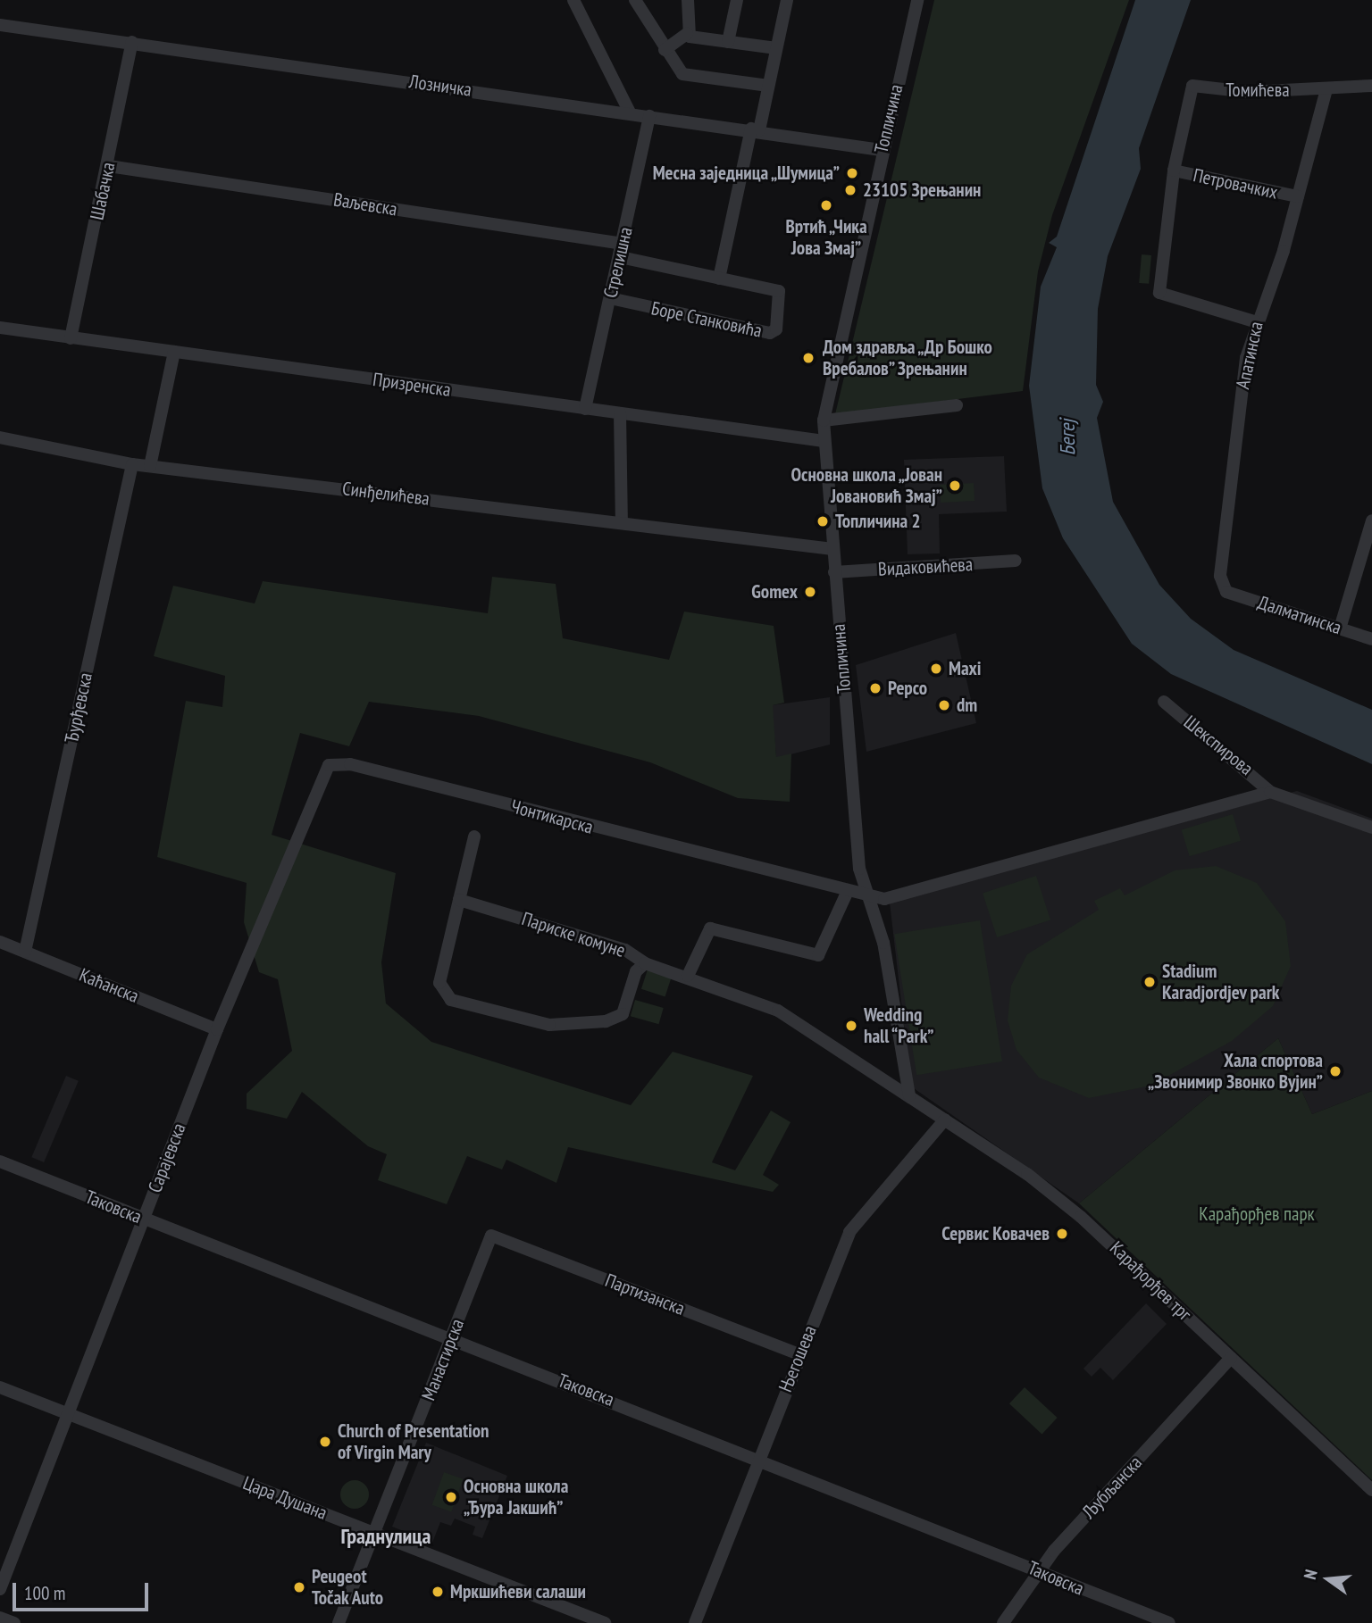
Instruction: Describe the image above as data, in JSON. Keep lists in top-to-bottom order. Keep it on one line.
{"streets":{"street":["Лозничка","Томићева","Топличина","Петровачких","Шабачка","Ваљевска","Стрелишна","Боре Станковића","Апатинска","Призренска","Синђелићева","Видаковићева","Далматинска","Ђурђевска","Шекспирова","Чонтикарска","Париске комуне","Каћанска","Сарајевска","Таковска","Карађорђев трг","Партизанска","Његошева","Манастирска","Љубљанска","Цара Душана"]},"crossings":[["Лозничка","Топличина"],["Лозничка","Шабачка"],["Лозничка","Стрелишна"],["Томићева","Петровачких"],["Томићева","Апатинска"],["Топличина","Призренска"],["Топличина","Синђелићева"],["Топличина","Видаковићева"],["Петровачких","Апатинска"],["Шабачка","Ваљевска"],["Шабачка","Призренска"],["Ваљевска","Стрелишна"],["Стрелишна","Боре Станковића"],["Стрелишна","Призренска"],["Апатинска","Далматинска"],["Синђелићева","Ђурђевска"],["Ђурђевска","Каћанска"],["Чонтикарска","Сарајевска"],["Париске комуне","Карађорђев трг"],["Каћанска","Сарајевска"],["Сарајевска","Таковска"],["Сарајевска","Цара Душана"],["Таковска","Његошева"],["Таковска","Манастирска"],["Таковска","Љубљанска"],["Карађорђев трг","Његошева"],["Карађорђев трг","Љубљанска"],["Партизанска","Његошева"],["Партизанска","Манастирска"],["Манастирска","Цара Душана"]],"districts":["Граднулица"],"water":["Бегеј"],"parks":["Карађорђев парк"],"places":["Месна заједница „Шумица”","23105 Зрењанин","Вртић „Чика Јова Змај”","Дом здравља „Др Бошко Вребалов” Зрењанин","Основна школа „Јован Јовановић Змај”","Топличина 2","Gomex","Maxi","Pepco","dm","Stadium Karadjordjev park","Wedding hall “Park”","Хала спортова „Звонимир Звонко Вујин”","Сервис Ковачев","Church of Presentation of Virgin Mary","Основна школа „Ђура Јакшић”","Peugeot Točak Auto","Мркшићеви салаши"],"scale_bar":"100 m","north":"left"}
